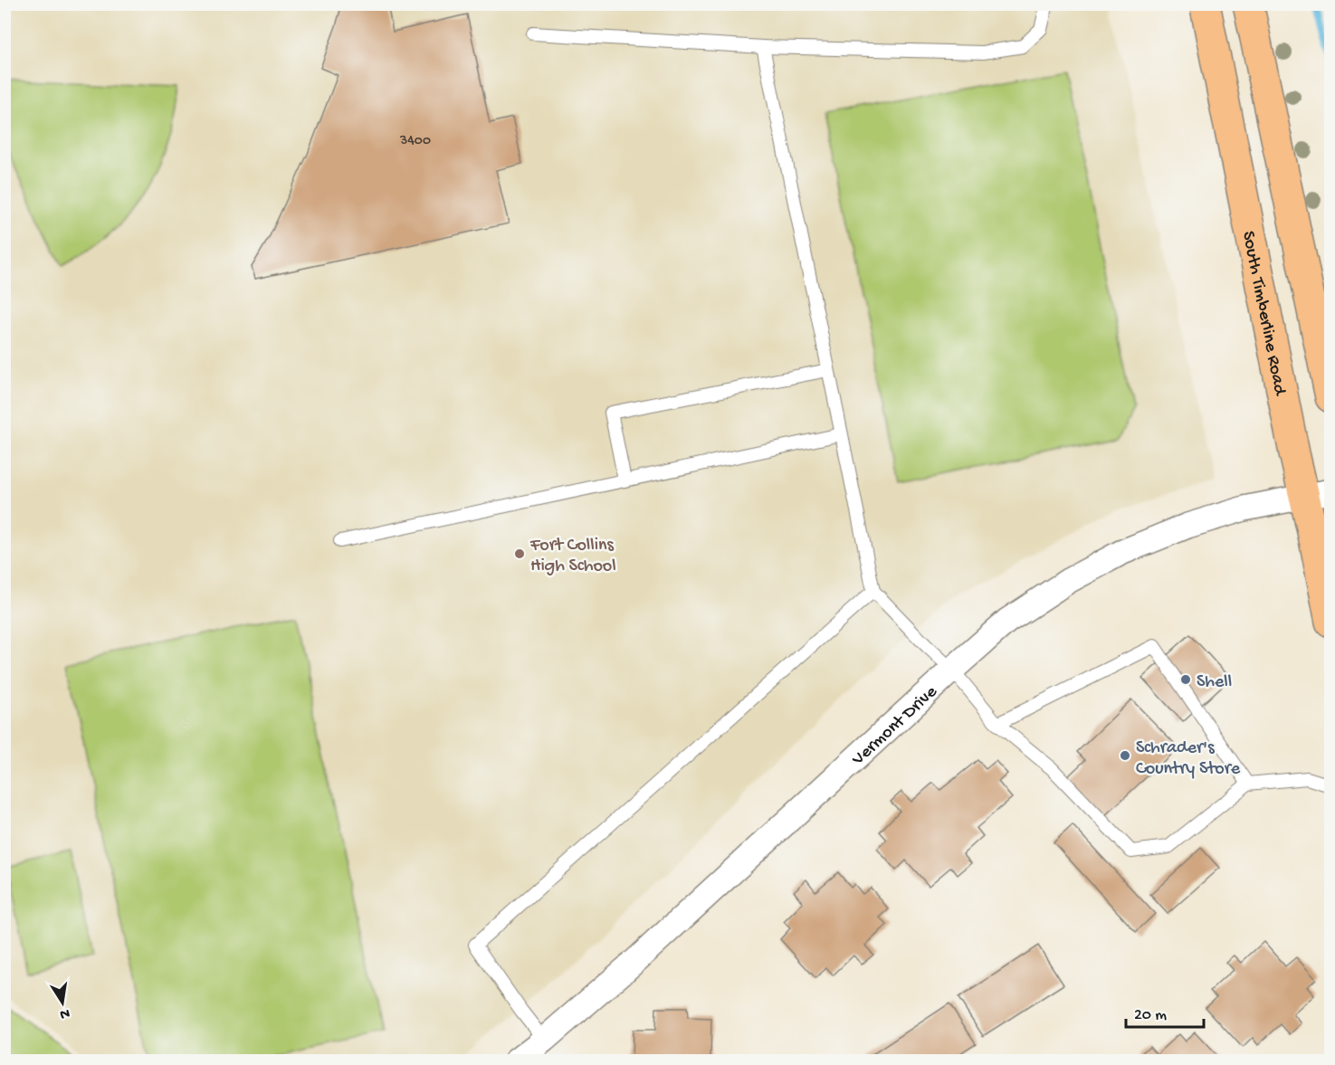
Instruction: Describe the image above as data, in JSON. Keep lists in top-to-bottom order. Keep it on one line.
{"streets":{"main road":["South Timberline Road"],"street":["Vermont Drive"]},"crossings":[["South Timberline Road","Vermont Drive"]],"places":["Fort Collins High School","Shell","Schrader's Country Store"],"house_numbers":["3400"],"scale_bar":"20 m","north":"bottom"}
